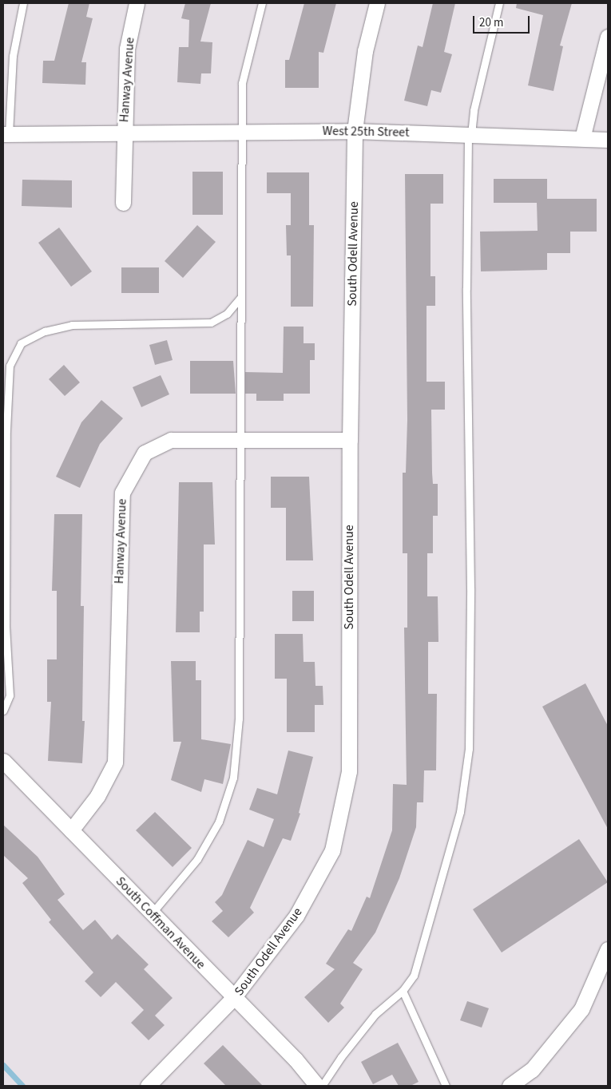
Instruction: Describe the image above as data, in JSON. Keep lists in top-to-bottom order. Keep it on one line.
{"streets":{"street":["Hanway Avenue","West 25th Street","South Odell Avenue","South Coffman Avenue"]},"crossings":[["Hanway Avenue","West 25th Street"],["Hanway Avenue","South Odell Avenue"],["Hanway Avenue","South Coffman Avenue"],["West 25th Street","South Odell Avenue"],["South Odell Avenue","South Coffman Avenue"]],"scale_bar":"20 m"}
